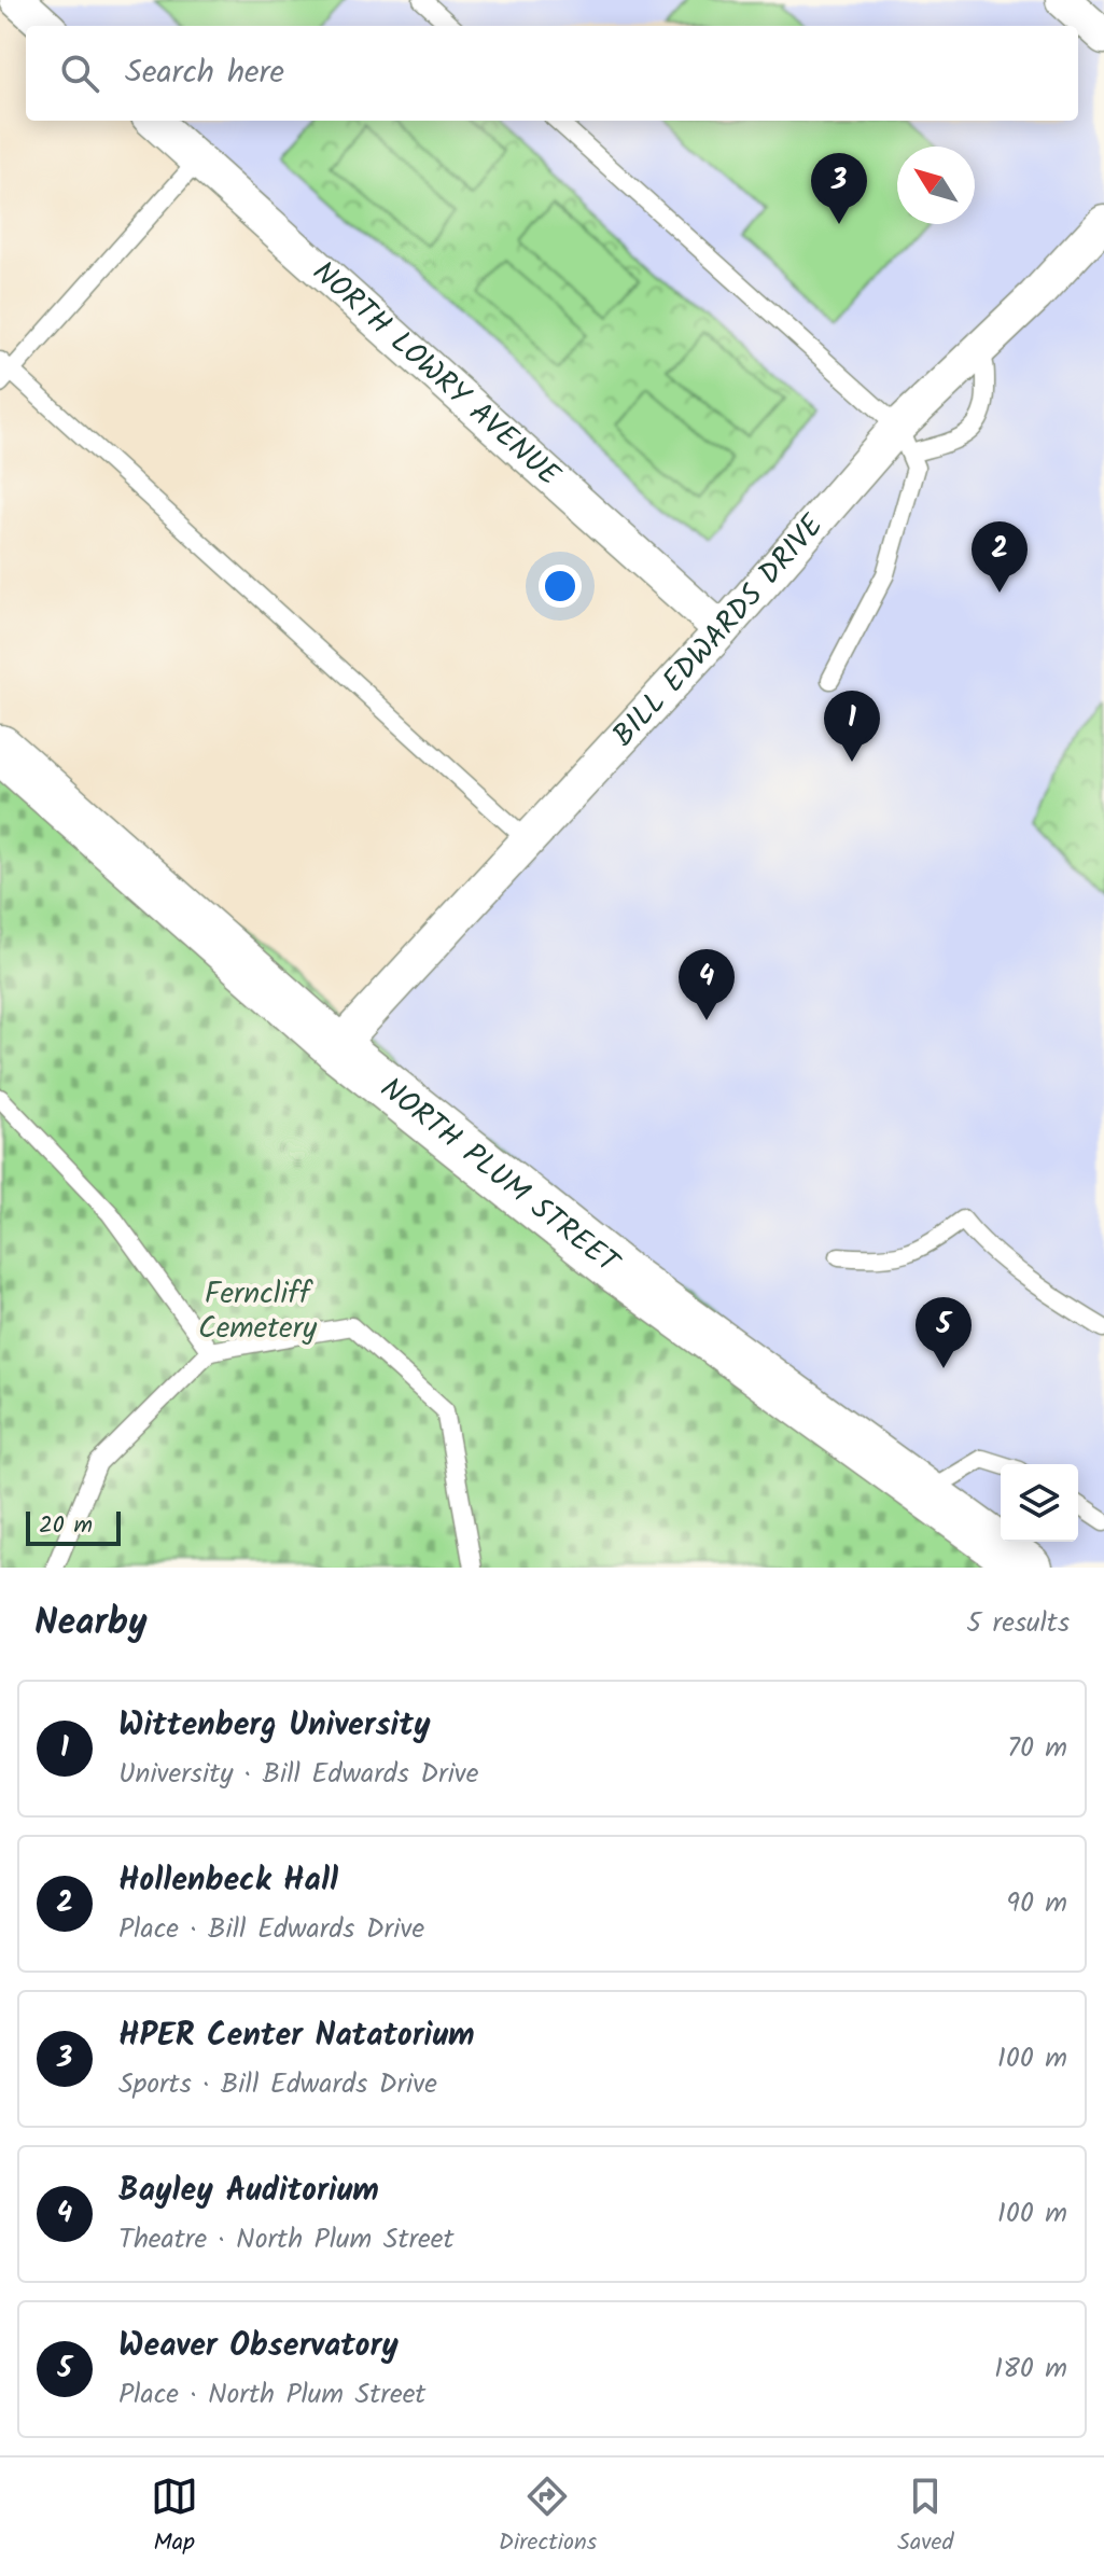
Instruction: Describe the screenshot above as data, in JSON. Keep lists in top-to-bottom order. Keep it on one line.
{"streets":{"main road":["NORTH PLUM STREET"],"street":["NORTH LOWRY AVENUE","BILL EDWARDS DRIVE"]},"crossings":[["NORTH LOWRY AVENUE","BILL EDWARDS DRIVE"],["BILL EDWARDS DRIVE","NORTH PLUM STREET"]],"parks":["Ferncliff Cemetery"],"scale_bar":"20 m","north":"top left","page":{"search":"Search here","pins":["3","2","1","4","5"],"scale":"20 m","heading":["Nearby","5 results"],"list":[{"mark":"1","name":"Wittenberg University","note":"University · Bill Edwards Drive","value":"70 m"},{"mark":"2","name":"Hollenbeck Hall","note":"Place · Bill Edwards Drive","value":"90 m"},{"mark":"3","name":"HPER Center Natatorium","note":"Sports · Bill Edwards Drive","value":"100 m"},{"mark":"4","name":"Bayley Auditorium","note":"Theatre · North Plum Street","value":"100 m"},{"mark":"5","name":"Weaver Observatory","note":"Place · North Plum Street","value":"180 m"}],"nav":["Map","Directions","Saved"]}}
